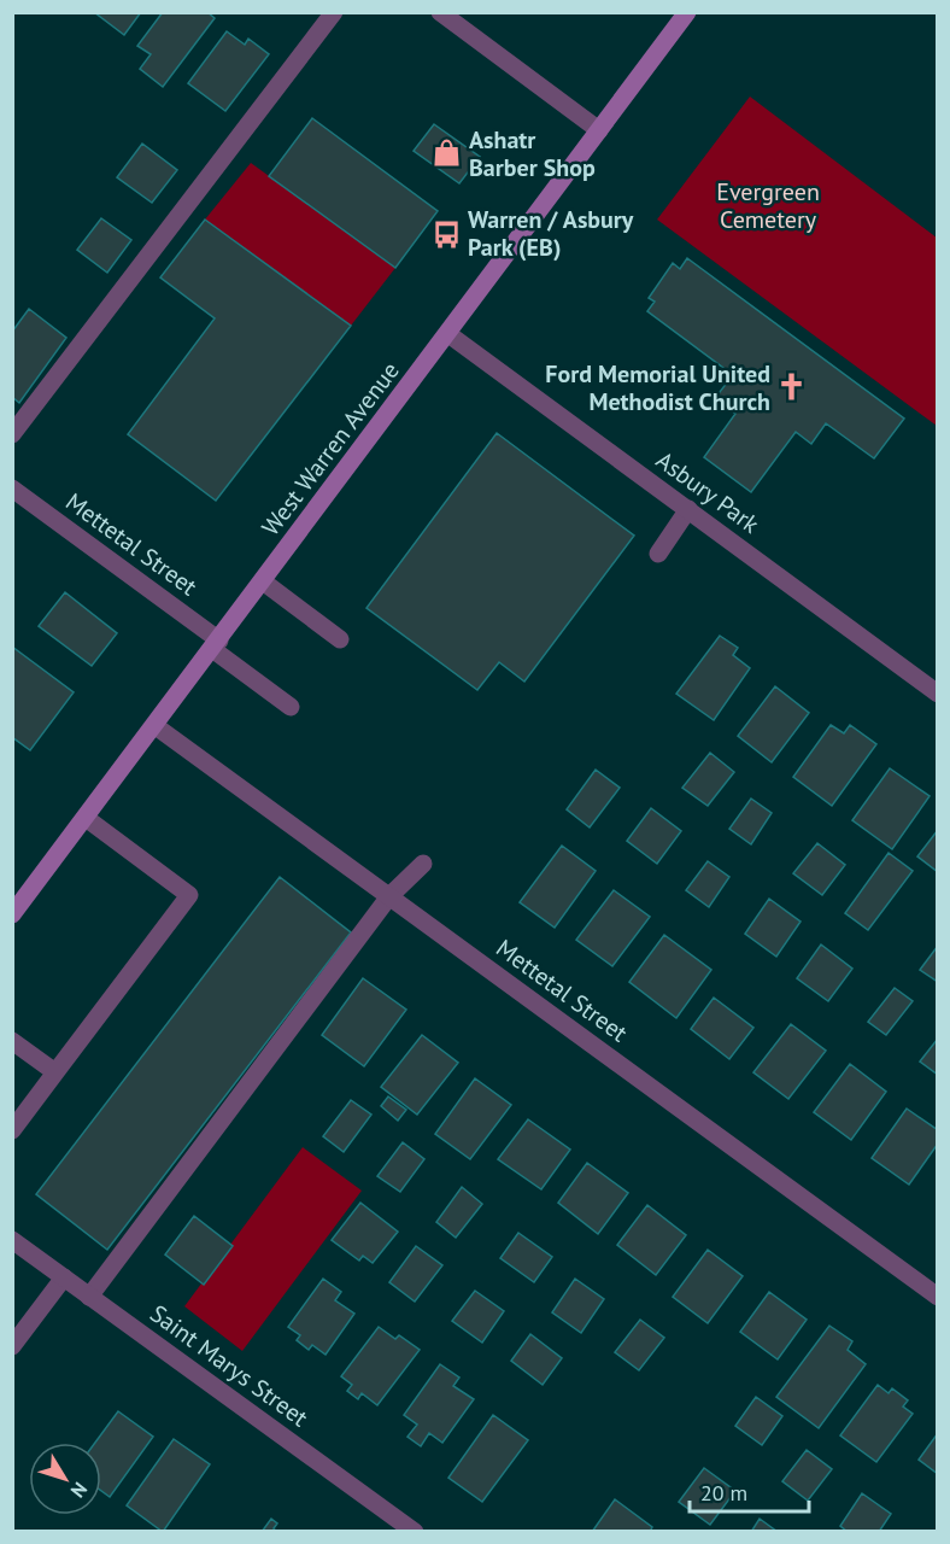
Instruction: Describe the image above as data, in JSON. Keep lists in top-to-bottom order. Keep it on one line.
{"streets":{"main road":["West Warren Avenue"],"street":["Asbury Park","Mettetal Street","Saint Marys Street"]},"crossings":[["West Warren Avenue","Asbury Park"],["West Warren Avenue","Mettetal Street"]],"parks":["Evergreen Cemetery"],"places":{"shop":["Ashatr Barber Shop"],"bus stop":["Warren / Asbury Park (EB)"],"church":["Ford Memorial United Methodist Church"]},"scale_bar":"20 m","north":"bottom right"}
